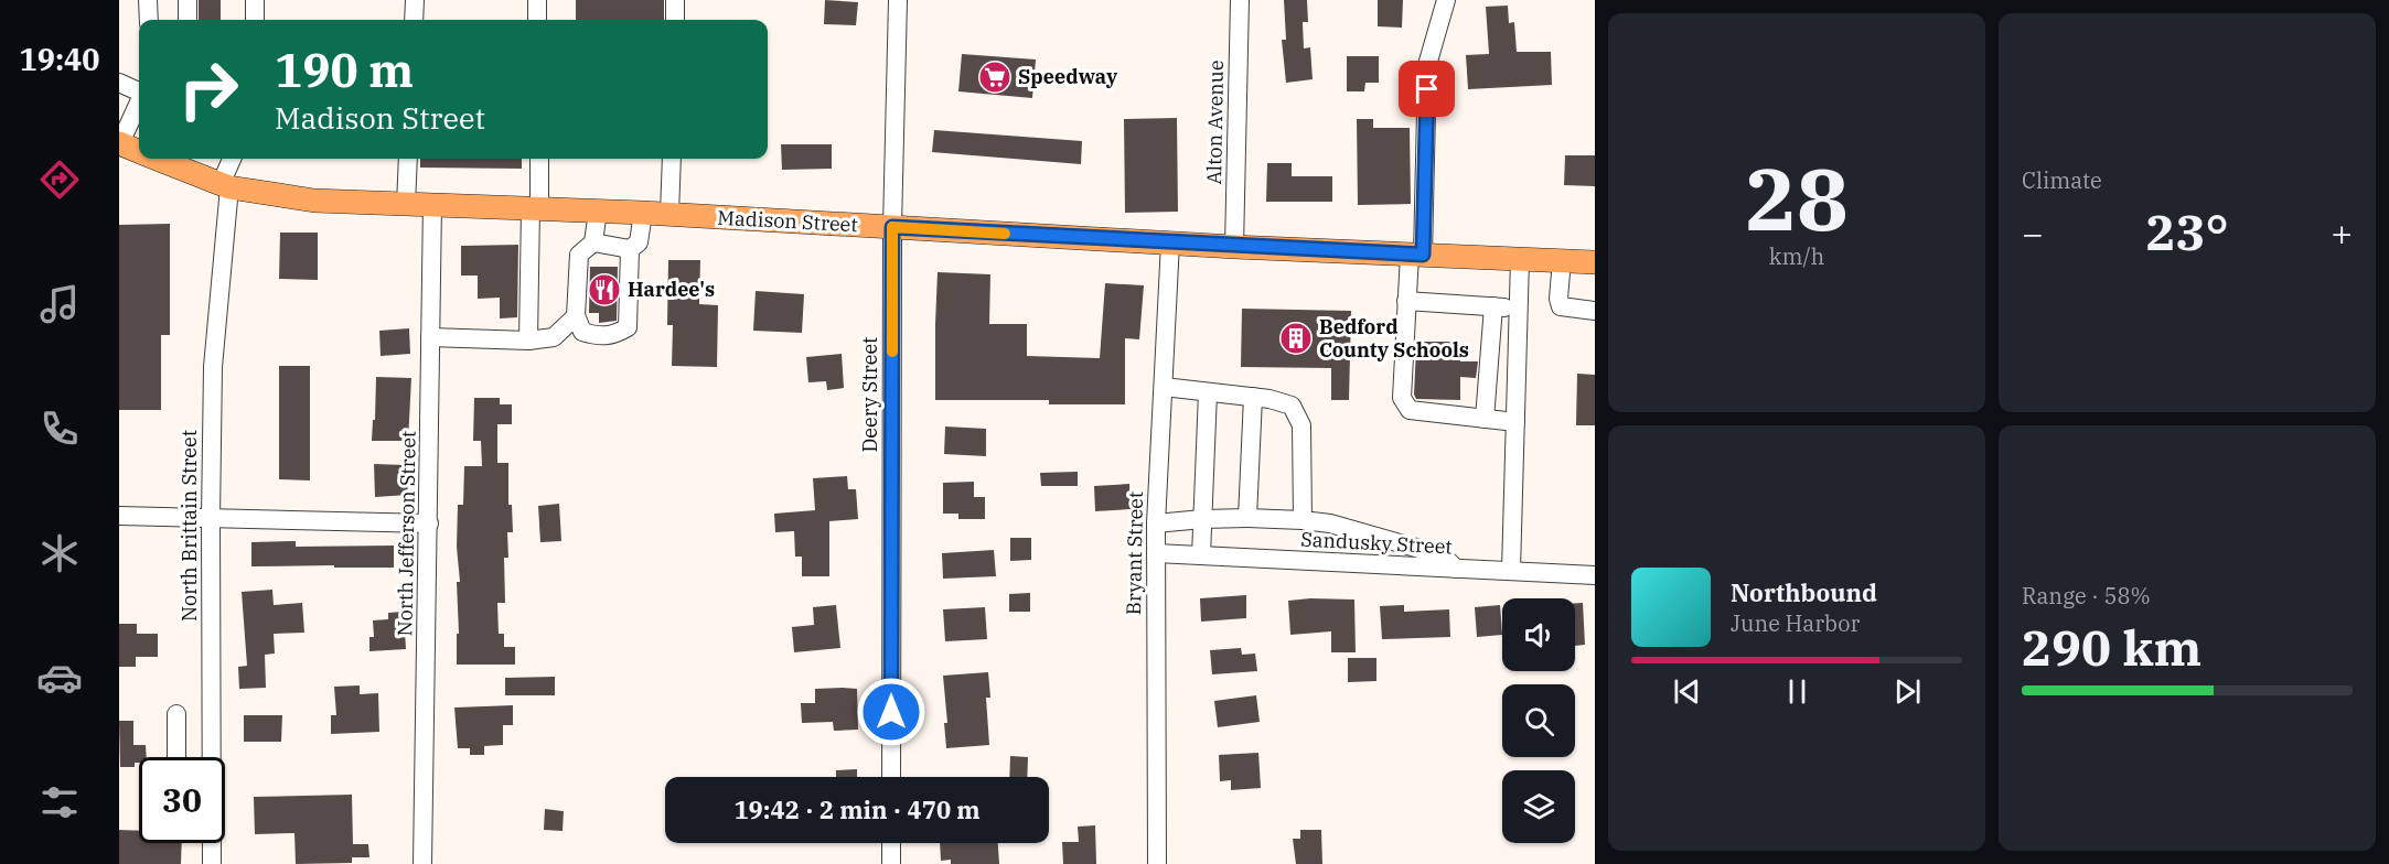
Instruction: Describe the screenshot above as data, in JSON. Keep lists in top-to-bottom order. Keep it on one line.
{"streets":{"main road":["Madison Street"],"street":["Alton Avenue","Deery Street","North Brittain Street","North Jefferson Street","Sandusky Street","Bryant Street"]},"crossings":[["Alton Avenue","Madison Street"],["Madison Street","Deery Street"],["Madison Street","North Brittain Street"],["Madison Street","North Jefferson Street"],["Madison Street","Bryant Street"],["Sandusky Street","Bryant Street"]],"places":{"supermarket":["Speedway"],"restaurant":["Hardee's"],"building":["Bedford County Schools"]},"page":{"tabs":"19:40","tile":[["28","km/h"],"Climate",["Range · 58%","290 km"]],"turn":["190 m","Madison Street"],"heat":["−","23°","+"],"song":["Northbound","June Harbor"],"limit":"30","trip":"19:42 · 2 min · 470 m"}}
